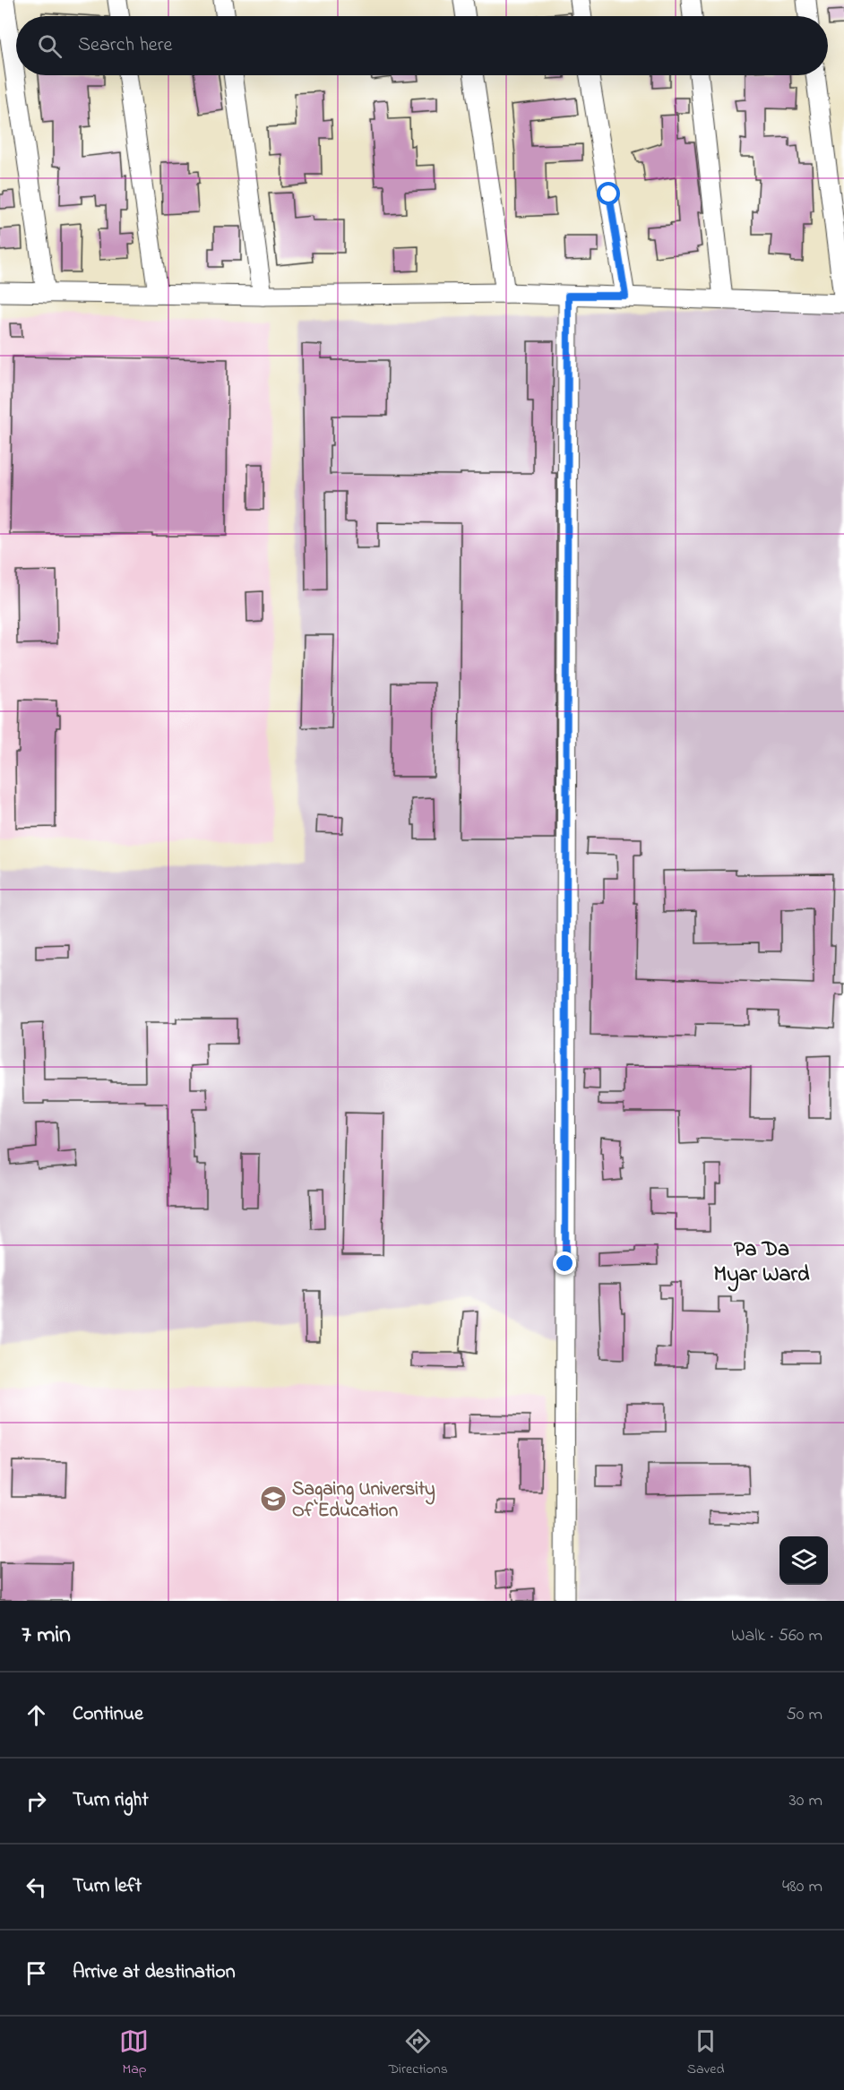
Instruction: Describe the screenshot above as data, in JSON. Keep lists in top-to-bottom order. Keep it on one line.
{"districts":["Pa Da Myar Ward"],"places":{"school or university":["Sagaing University Of Education"]},"page":{"search":"Search here","heading":["7 min","Walk · 560 m"],"list":[["Continue","50 m"],["Turn right","30 m"],["Turn left","480 m"],"Arrive at destination"],"nav":["Map","Directions","Saved"]}}
